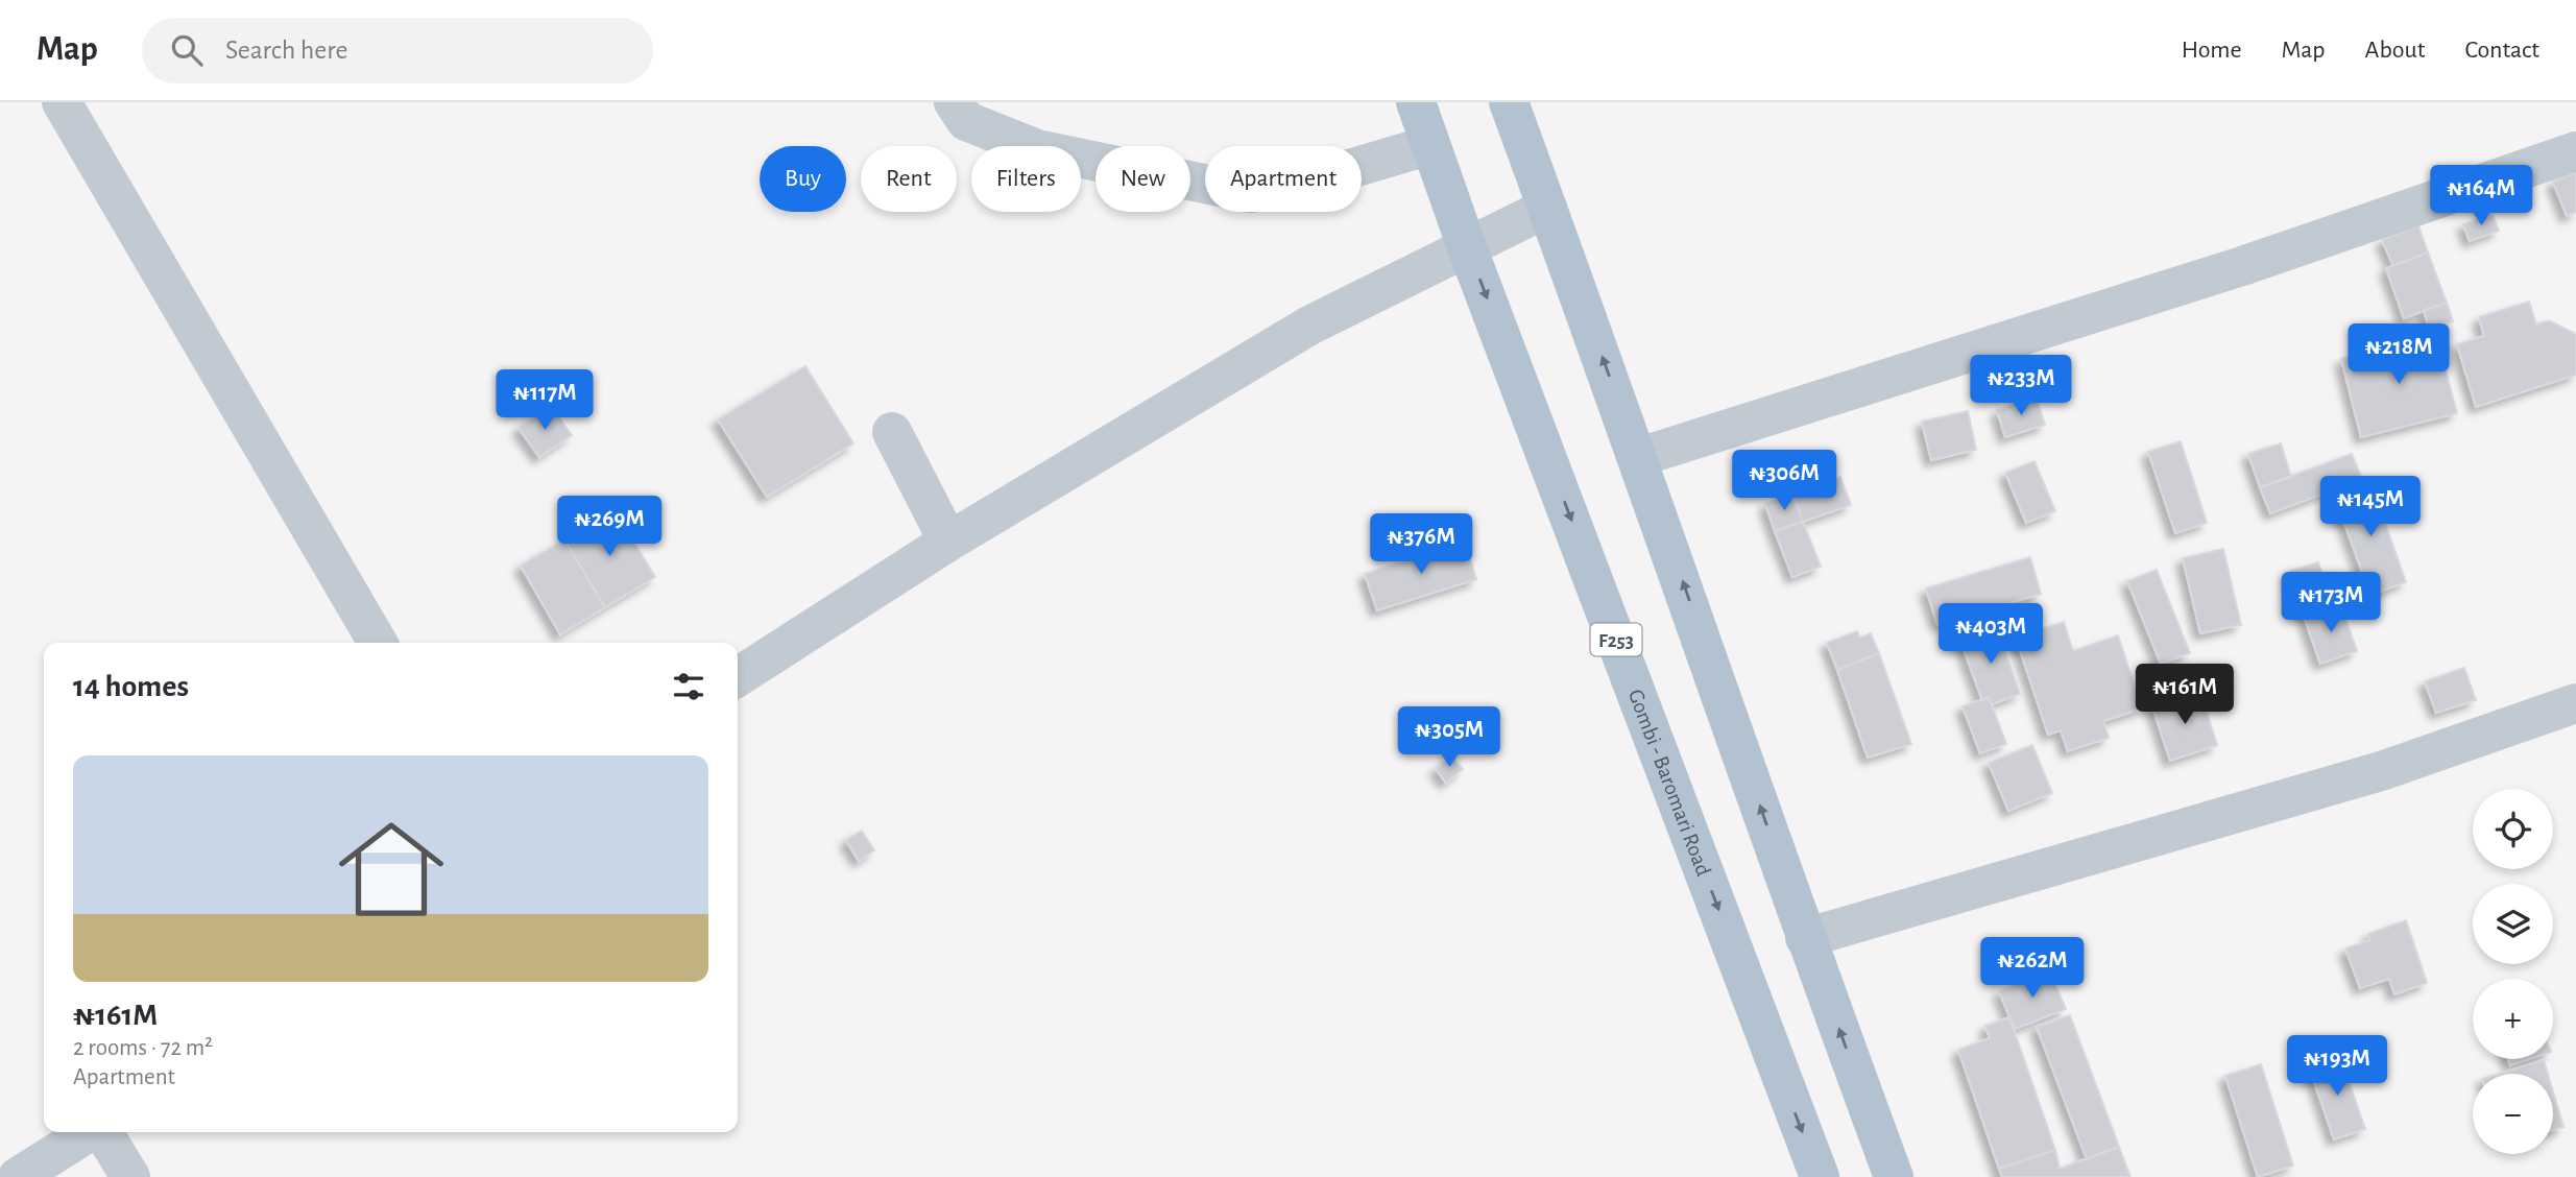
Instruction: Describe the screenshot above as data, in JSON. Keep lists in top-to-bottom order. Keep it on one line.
{"streets":{"main road":["F253","Gombi - Baromari Road"]},"page":{"header":"Map","search":"Search here","nav":["Home","Map","About","Contact"],"chip":["Buy","Rent","Filters","New","Apartment"],"price":["₦164M","₦218M","₦233M","₦117M","₦306M","₦145M","₦269M","₦376M","₦173M","₦403M","₦161M","₦305M","₦262M","₦193M"],"heading":"14 homes","list":[{"name":"₦161M","note":"2 rooms · 72 m² · Apartment"}],"map_buttons":["+","−"]}}
